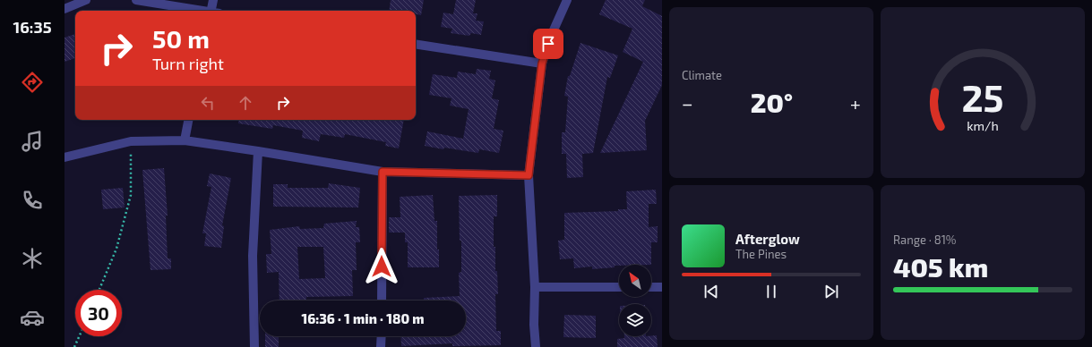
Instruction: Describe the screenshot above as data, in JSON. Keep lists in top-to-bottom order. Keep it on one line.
{"north":"top left","page":{"tabs":"16:35","tile":["Climate",["Range · 81%","405 km"]],"turn":["50 m","Turn right"],"heat":["−","20°","+"],"song":["Afterglow","The Pines"],"limit":"30","trip":"16:36 · 1 min · 180 m","gauge":["25","km/h"]}}
